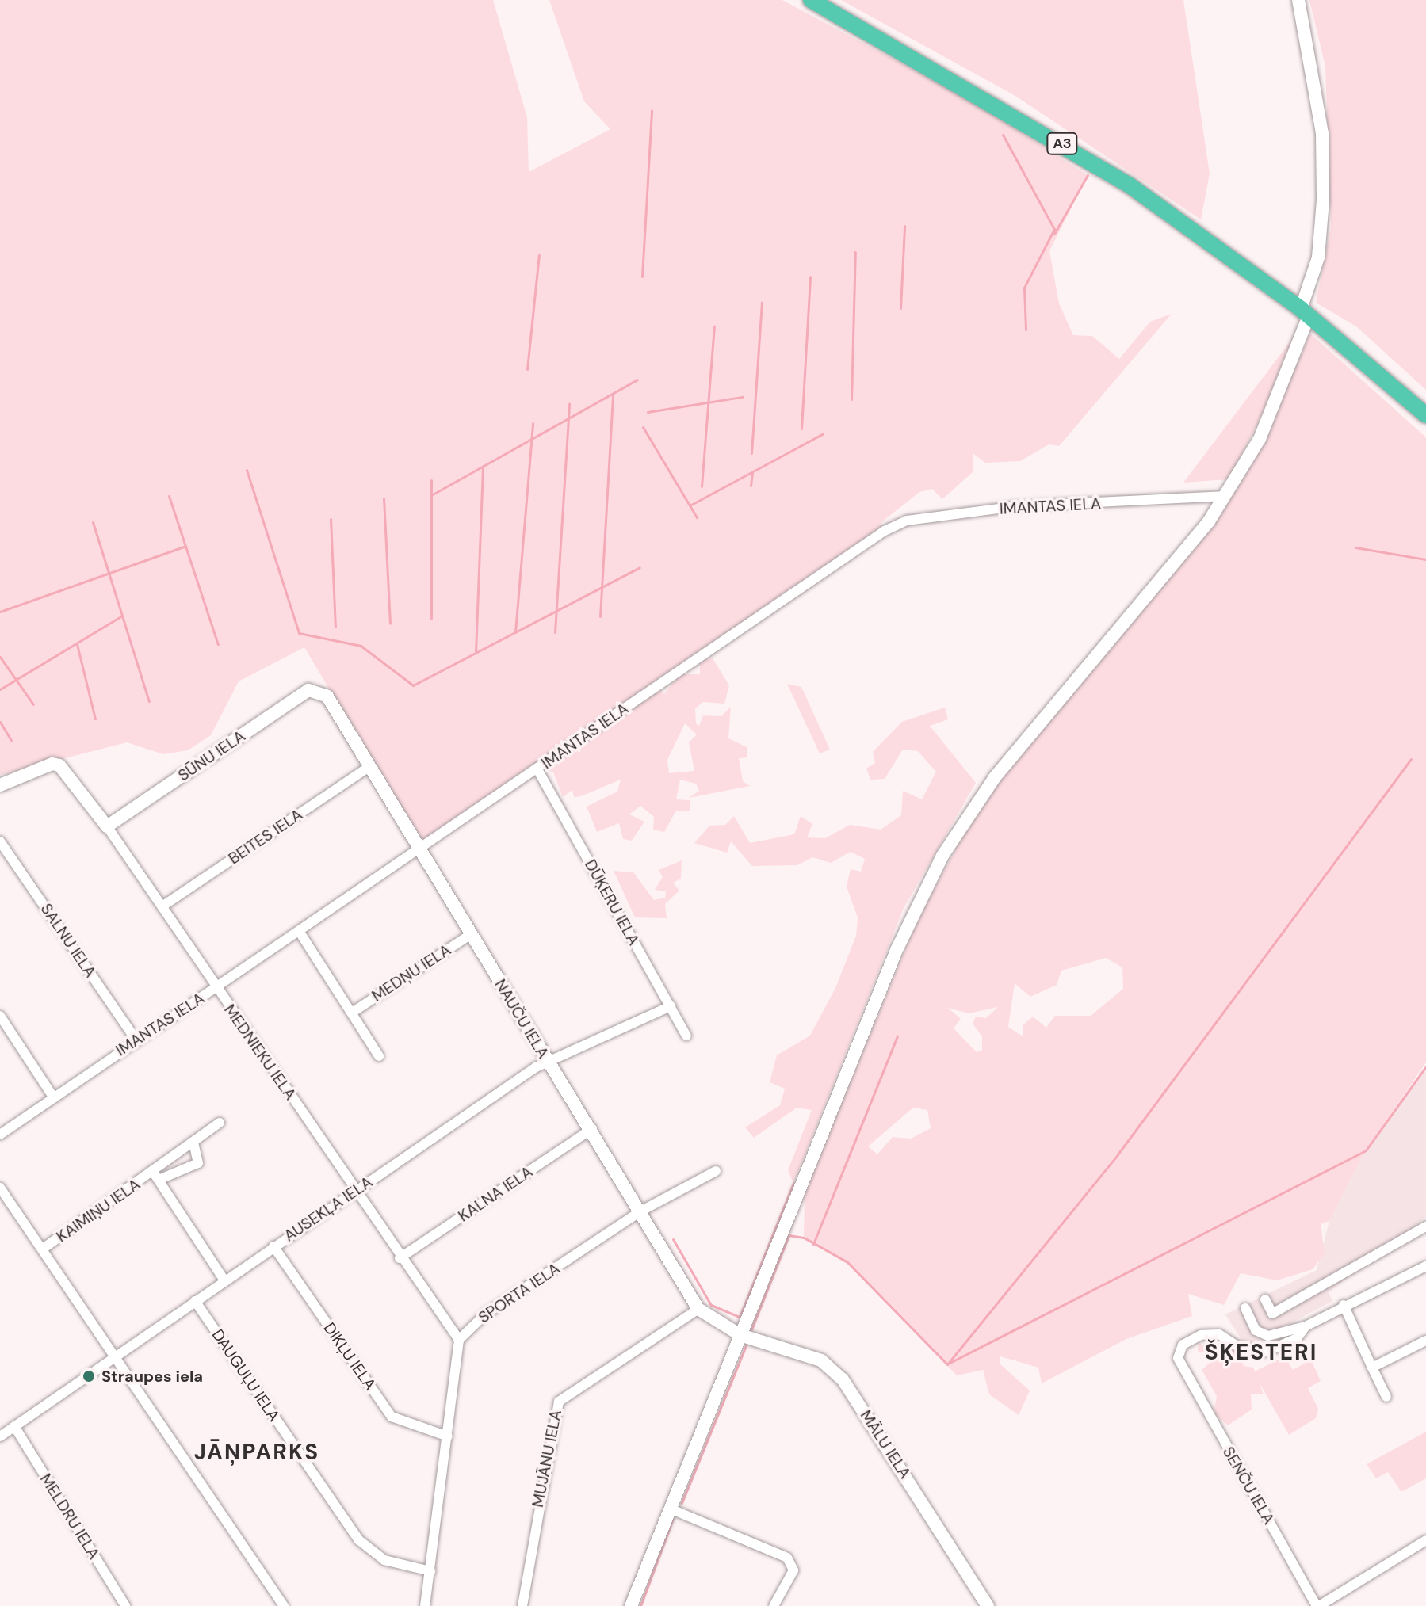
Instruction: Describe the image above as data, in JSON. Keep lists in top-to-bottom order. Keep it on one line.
{"streets":{"highway":["A3"],"street":["IMANTAS IELA","SŪNU IELA","BEITES IELA","DŪĶERU IELA","SALNU IELA","MEDŅU IELA","NAUČU IELA","MEDNIEKU IELA","KALNA IELA","AUSEKĻA IELA","KAIMIŅU IELA","SPORTA IELA","DIKĻU IELA","DAUGUĻU IELA","MĀLU IELA","MUJĀNU IELA","SENČU IELA","MELDRU IELA"]},"crossings":[["IMANTAS IELA","DŪĶERU IELA"],["IMANTAS IELA","SALNU IELA"],["IMANTAS IELA","NAUČU IELA"],["IMANTAS IELA","MEDNIEKU IELA"],["SŪNU IELA","NAUČU IELA"],["SŪNU IELA","MEDNIEKU IELA"],["BEITES IELA","NAUČU IELA"],["BEITES IELA","MEDNIEKU IELA"],["DŪĶERU IELA","AUSEKĻA IELA"],["MEDŅU IELA","NAUČU IELA"],["NAUČU IELA","KALNA IELA"],["NAUČU IELA","AUSEKĻA IELA"],["NAUČU IELA","SPORTA IELA"],["NAUČU IELA","MĀLU IELA"],["NAUČU IELA","MUJĀNU IELA"],["MEDNIEKU IELA","KALNA IELA"],["MEDNIEKU IELA","AUSEKĻA IELA"],["MEDNIEKU IELA","SPORTA IELA"],["AUSEKĻA IELA","KAIMIŅU IELA"],["AUSEKĻA IELA","DIKĻU IELA"],["AUSEKĻA IELA","DAUGUĻU IELA"],["AUSEKĻA IELA","MELDRU IELA"]],"districts":["ŠĶESTERI","JĀŅPARKS"],"places":["Straupes iela"]}
